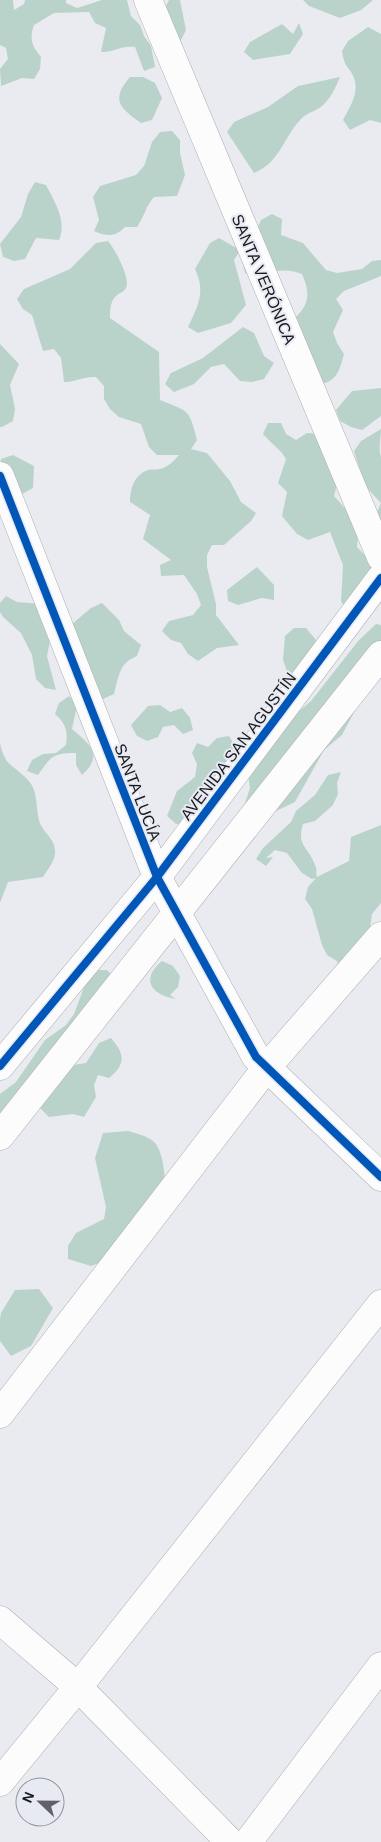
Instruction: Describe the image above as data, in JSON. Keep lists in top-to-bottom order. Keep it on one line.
{"streets":{"street":["SANTA VERÓNICA","AVENIDA SAN AGUSTÍN","SANTA LUCÍA"]},"crossings":[["AVENIDA SAN AGUSTÍN","SANTA LUCÍA"]],"north":"left"}
